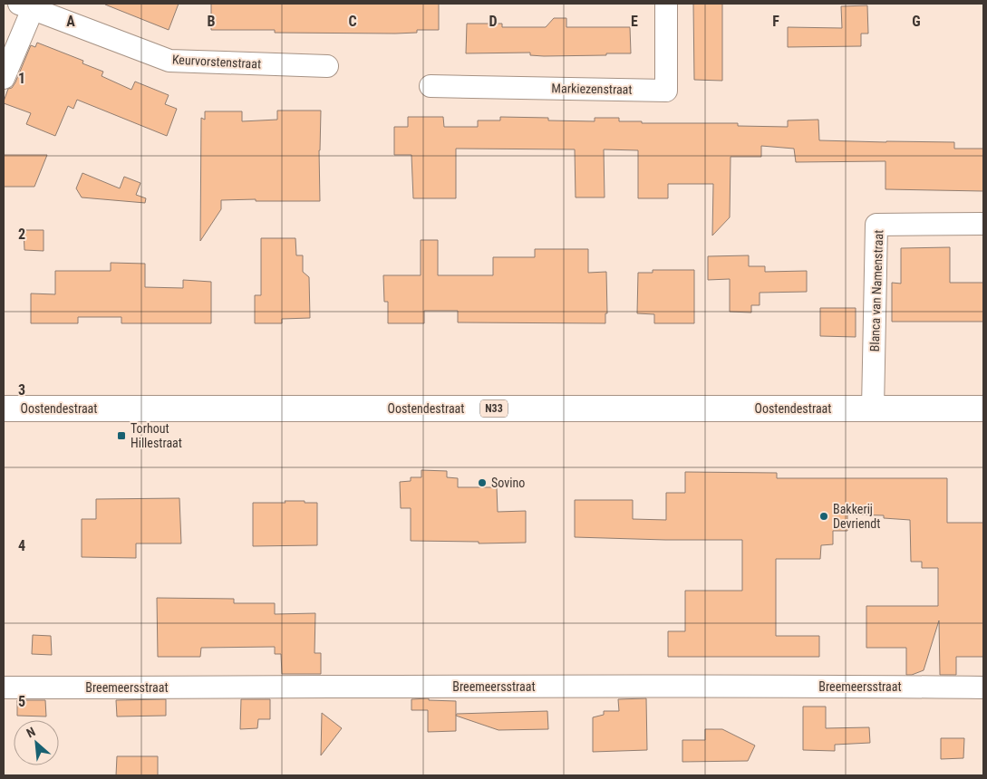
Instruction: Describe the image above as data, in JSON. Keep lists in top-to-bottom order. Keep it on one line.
{"streets":{"main road":["Oostendestraat","N33"],"street":["Keurvorstenstraat","Markiezenstraat","Blanca van Namenstraat","Breemeersstraat"]},"crossings":[["Blanca van Namenstraat","Oostendestraat"]],"places":{"transit":["Torhout Hillestraat"],"other":["Sovino","Bakkerij Devriendt"]},"north":"top left","grid":{"columns":["A","B","C","D","E","F","G"],"rows":["1","2","3","4","5"]}}
